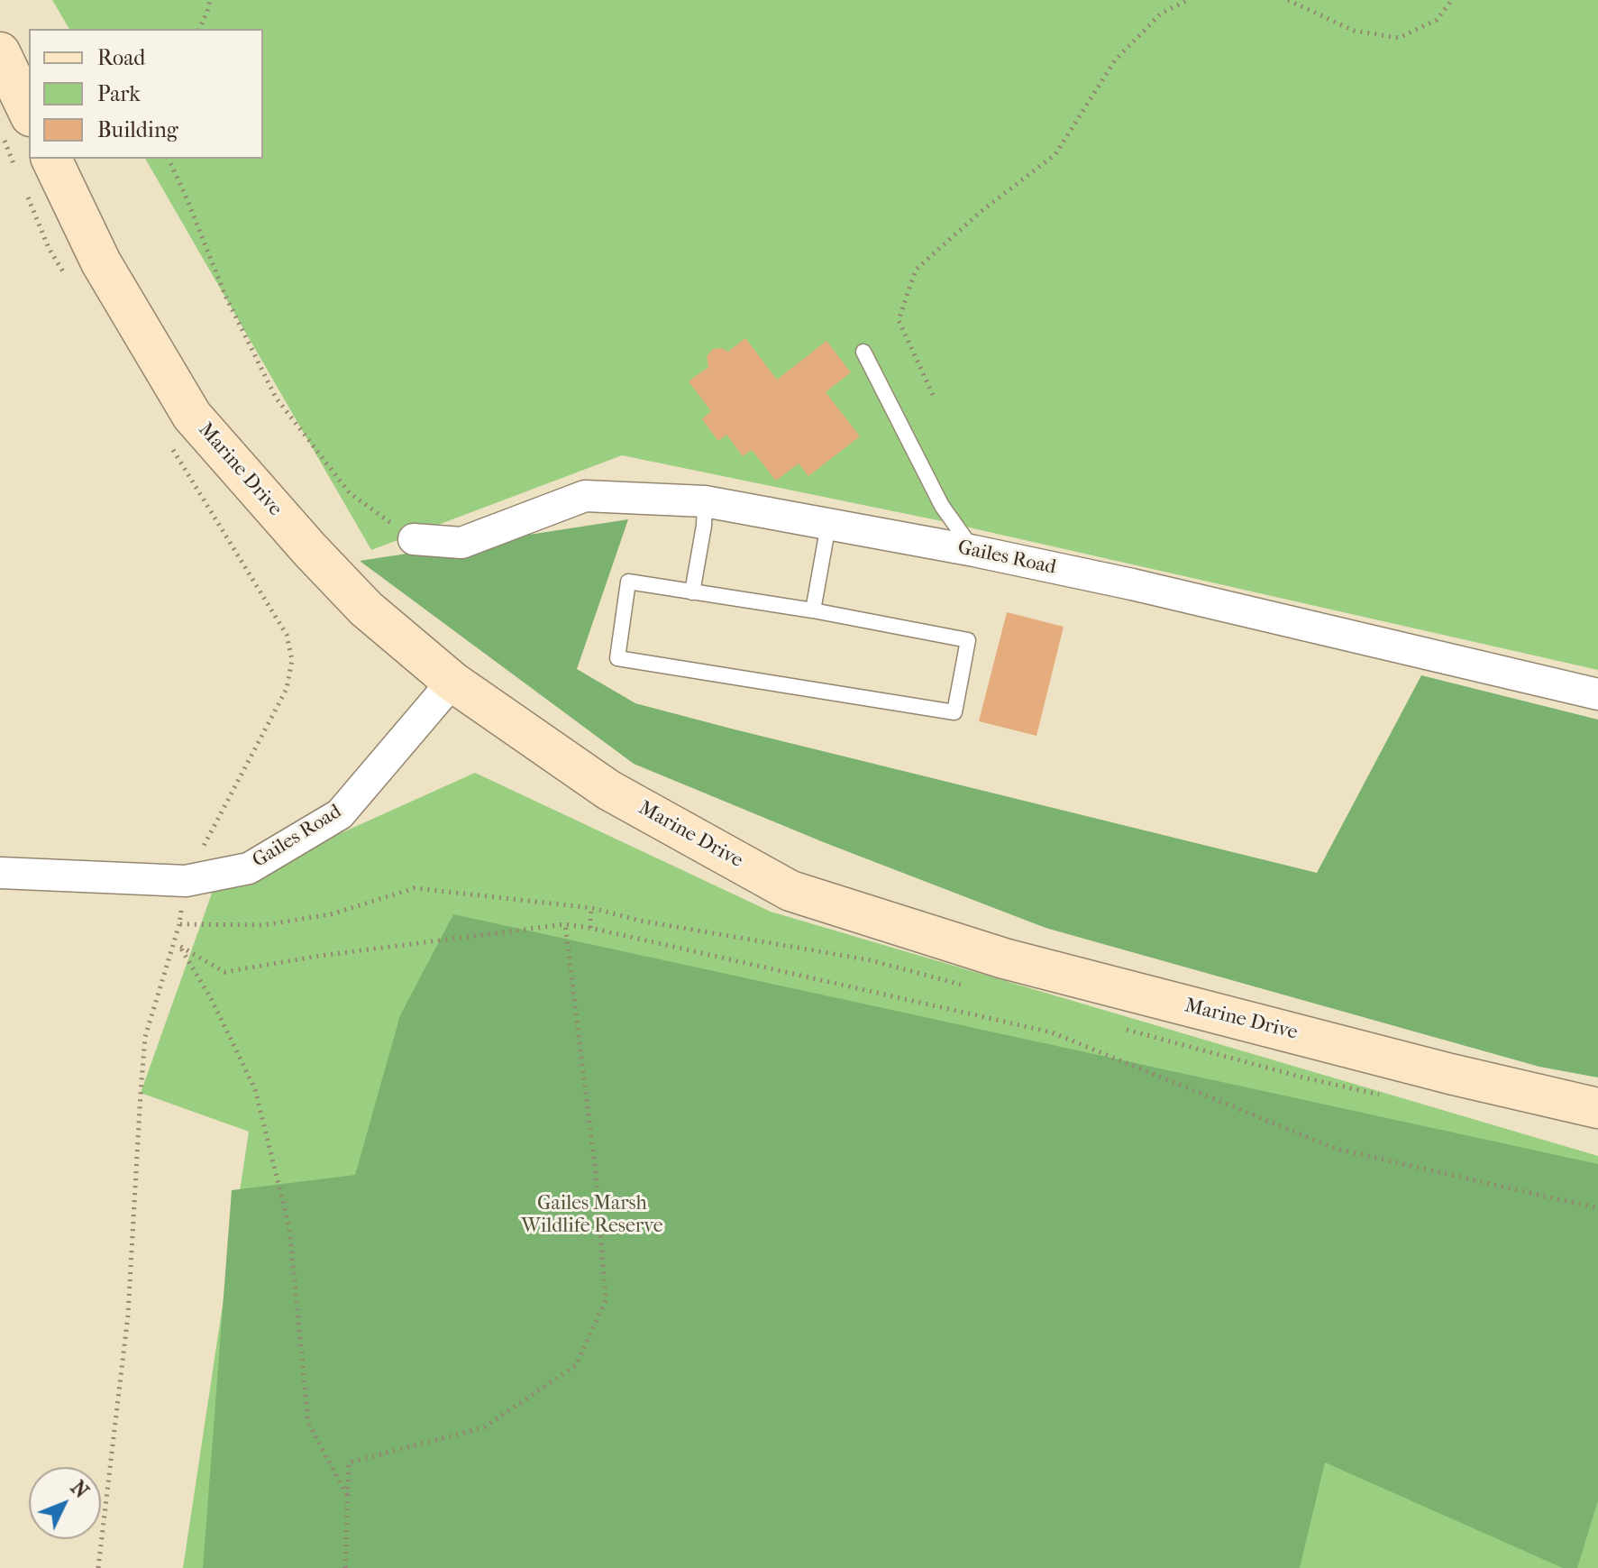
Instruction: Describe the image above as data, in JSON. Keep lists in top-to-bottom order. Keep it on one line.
{"streets":{"street":["Marine Drive","Gailes Road"]},"crossings":[["Marine Drive","Gailes Road"]],"parks":["Gailes Marsh Wildlife Reserve"],"legend":["Road","Park","Building"],"north":"top right"}
